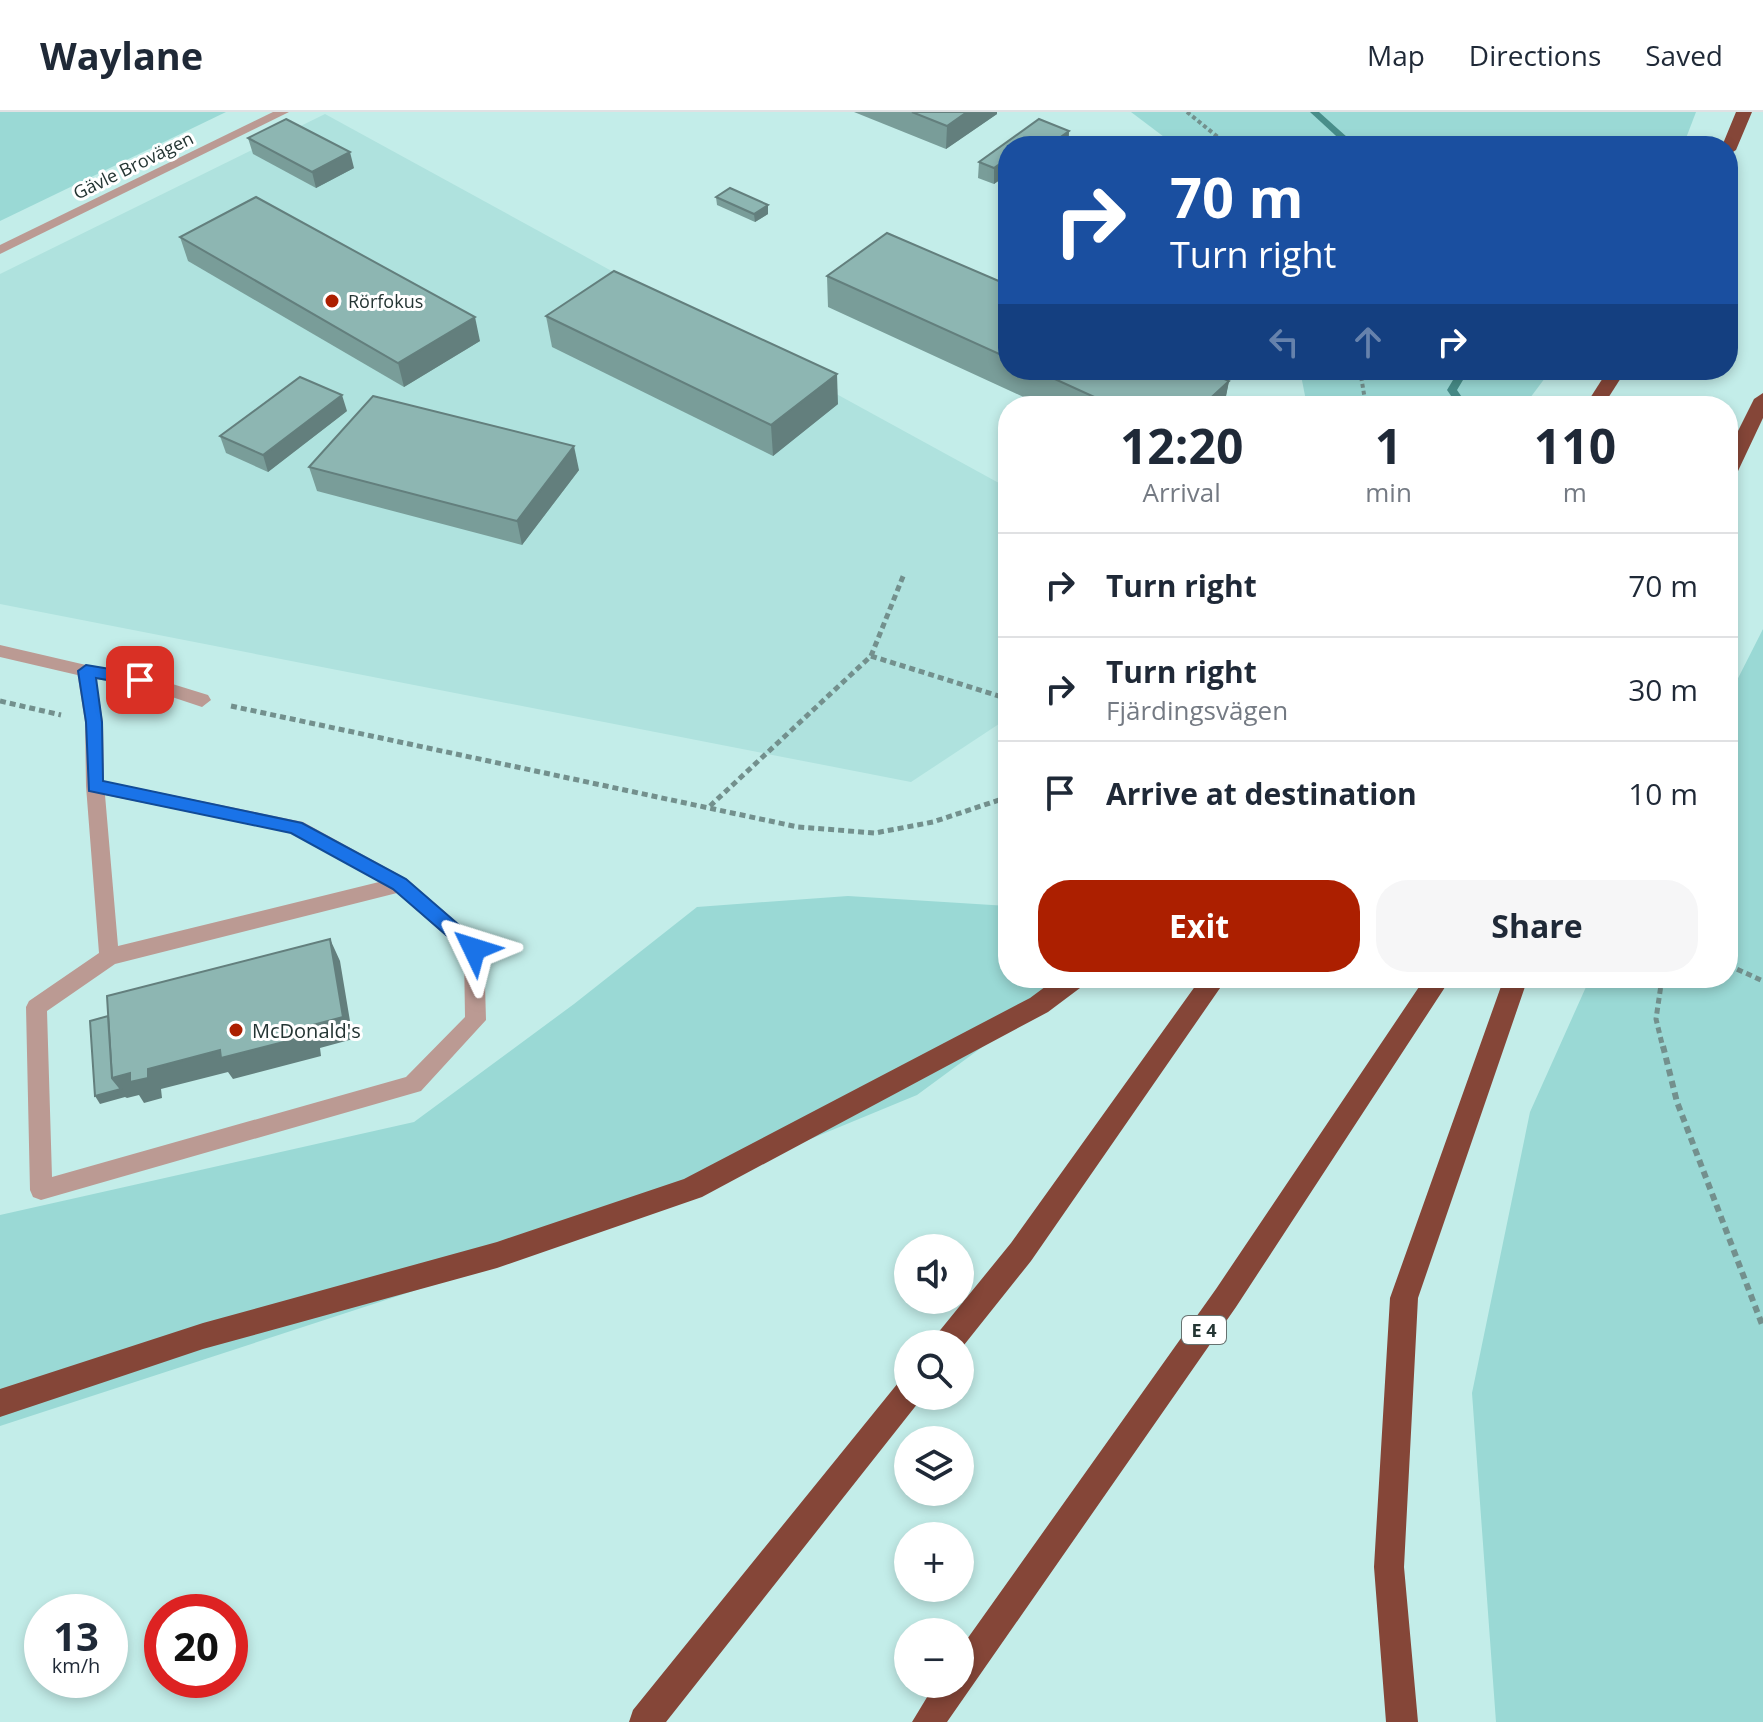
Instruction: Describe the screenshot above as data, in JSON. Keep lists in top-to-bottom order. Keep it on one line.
{"streets":{"highway":["E 4"],"street":["Gävle Brovägen"]},"places":["Rörfokus","McDonald's"],"page":{"header":"Waylane","nav":["Map","Directions","Saved"],"turn":["70 m","Turn right"],"eta":["12:20","Arrival","1","min","110","m"],"list":[{"name":"Turn right","value":"70 m"},{"name":"Turn right","note":"Fjärdingsvägen","value":"30 m"},{"name":"Arrive at destination","value":"10 m"}],"buttons":["Exit","Share"],"map_buttons":["+","−"],"speed":"13 km/h","limit":"20"}}
